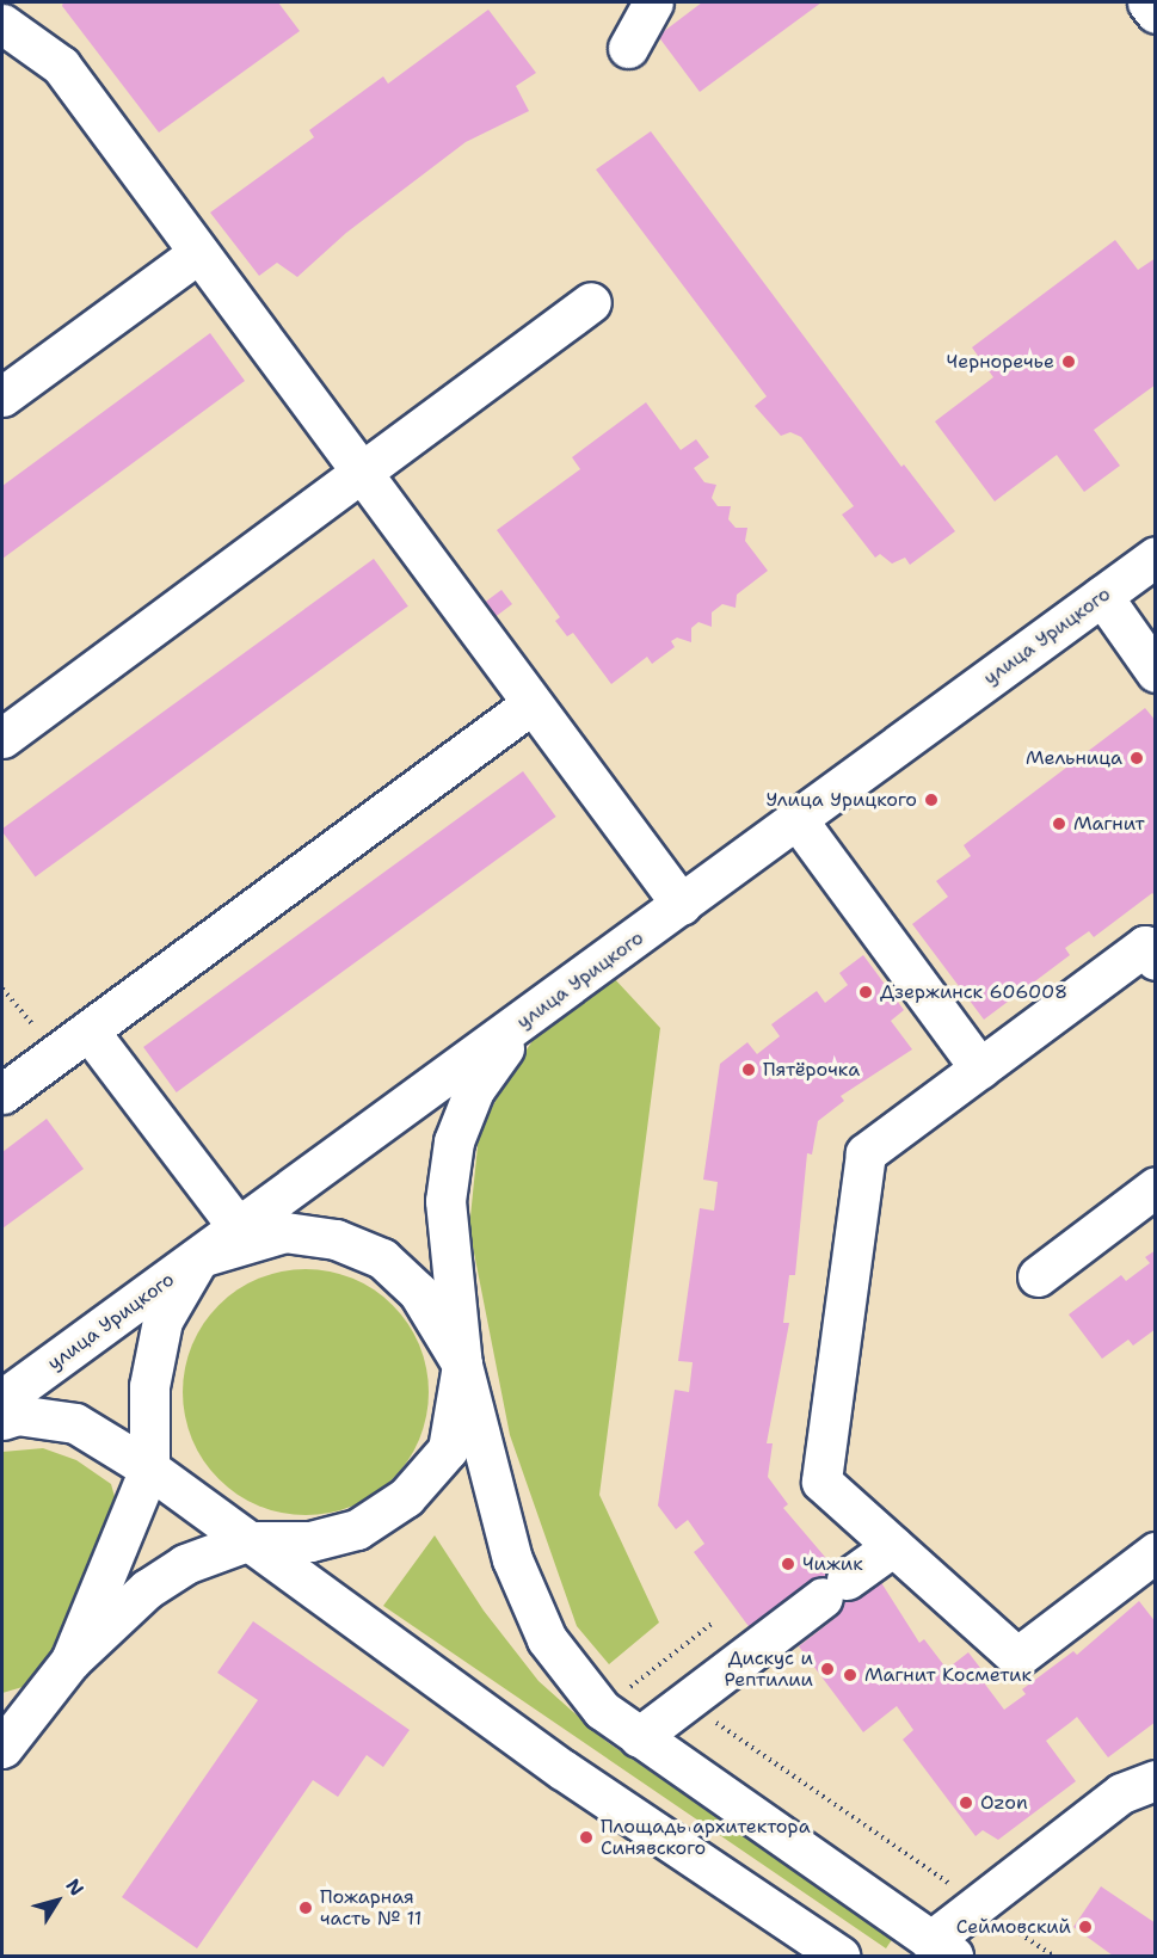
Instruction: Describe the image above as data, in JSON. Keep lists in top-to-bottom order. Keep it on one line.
{"streets":{"street":["улица Урицкого"]},"places":["Черноречье","Мельница","Улица Урицкого","Магнит","Дзержинск 606008","Пятёрочка","Чижик","Дискус и Рептилии","Магнит Косметик","Ozon","Площадь архитектора Синявского","Пожарная часть № 11","Сеймовский"],"north":"top right"}
